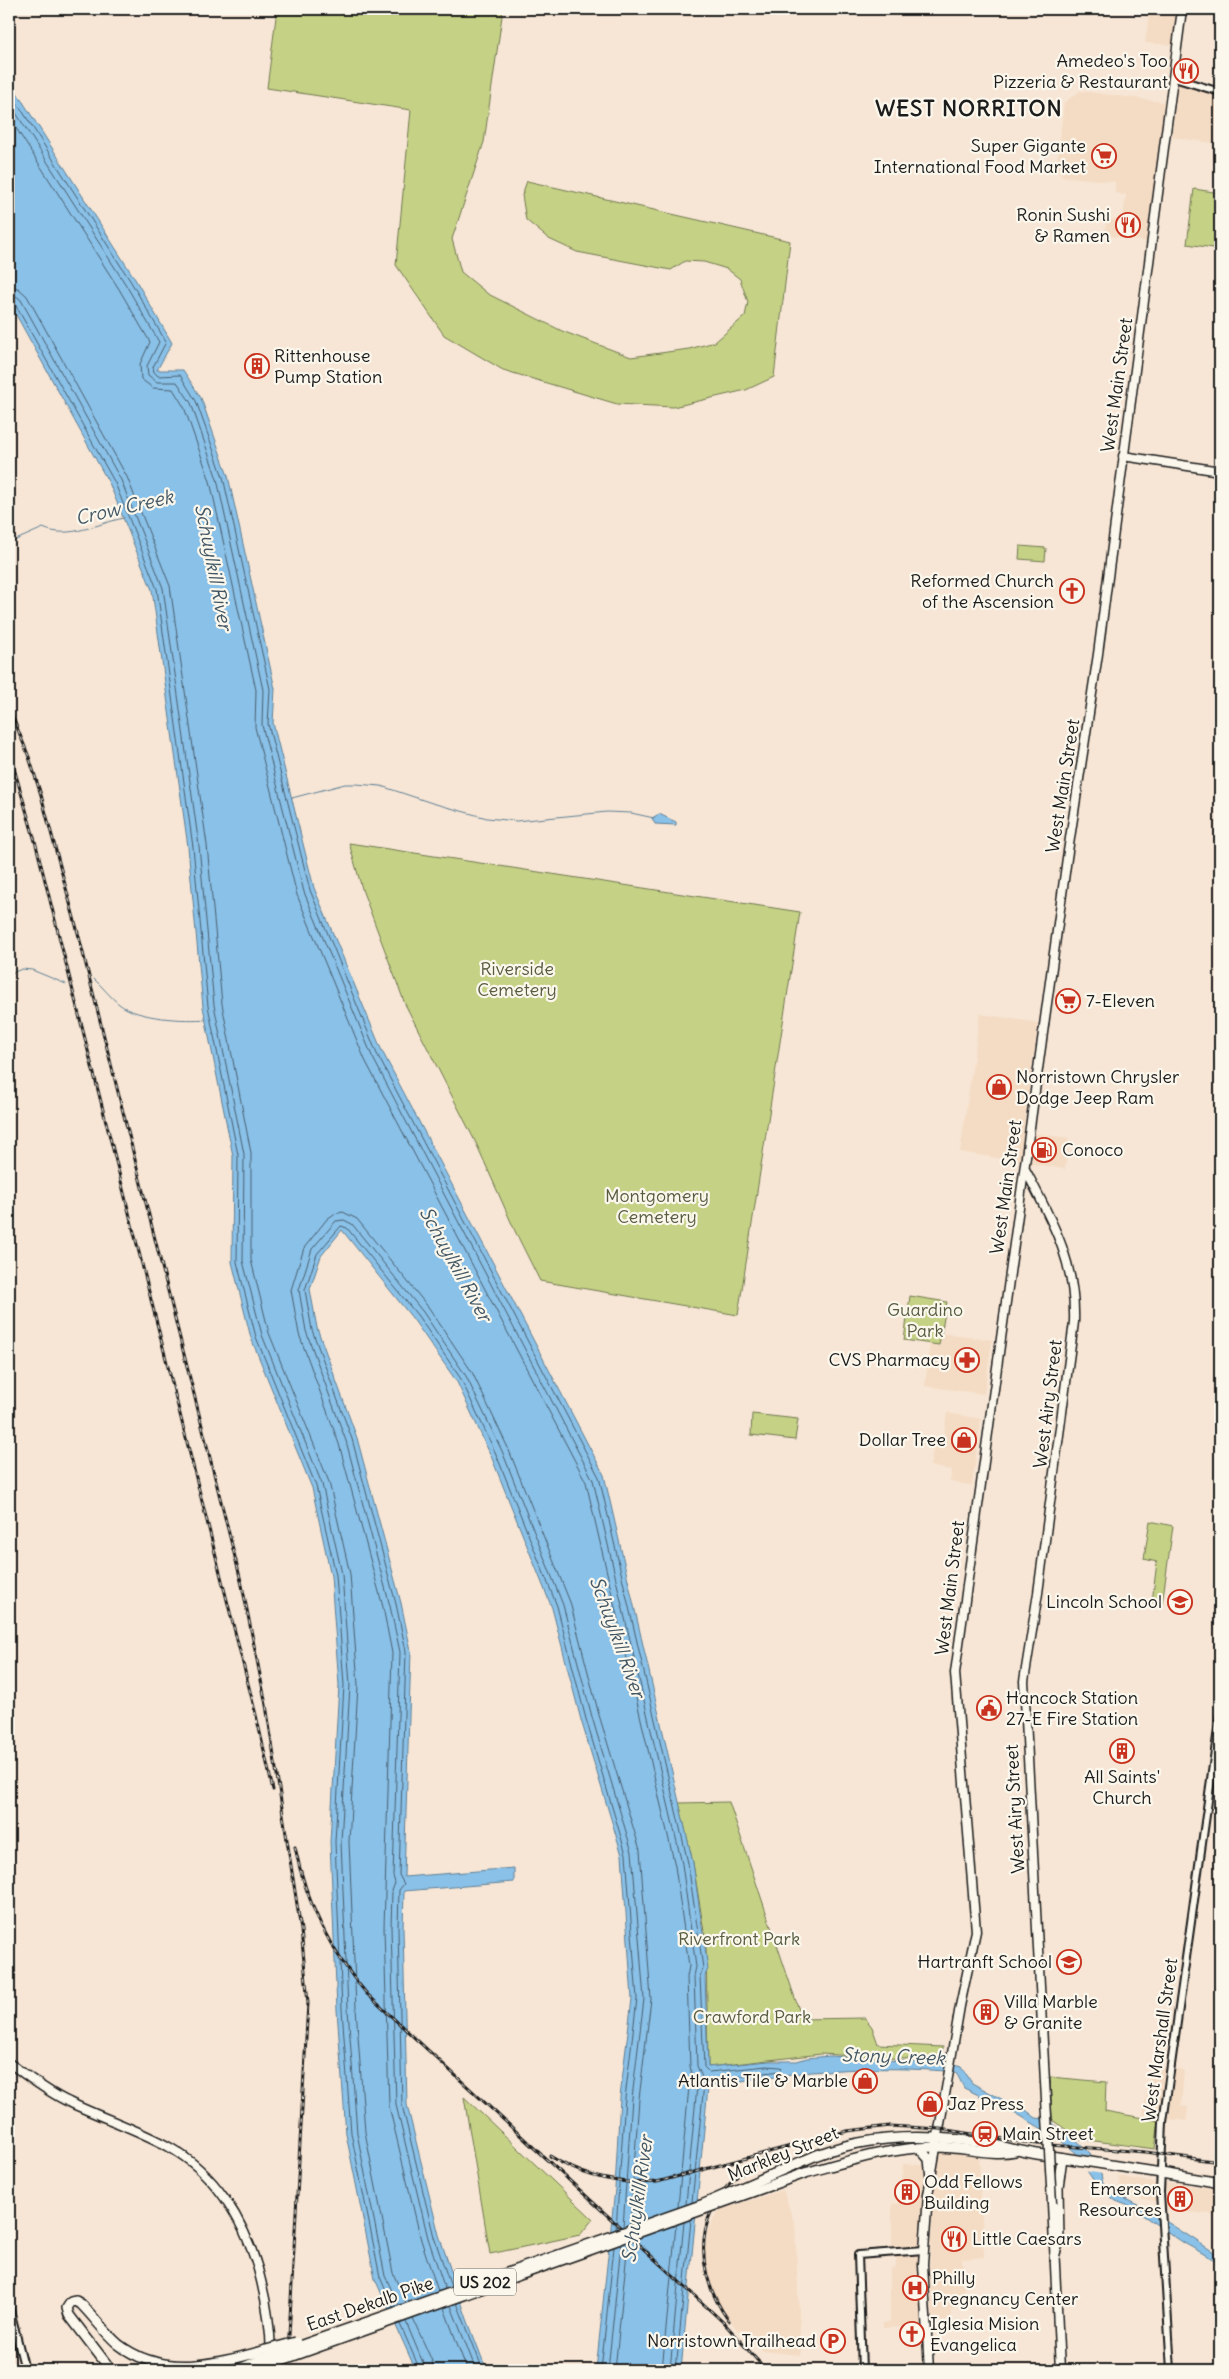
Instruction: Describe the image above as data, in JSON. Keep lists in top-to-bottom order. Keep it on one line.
{"streets":{"highway":["Markley Street","US 202","East Dekalb Pike"],"main road":["West Main Street","West Airy Street"],"street":["West Marshall Street"]},"crossings":[["West Main Street","West Airy Street"],["West Main Street","Markley Street"],["West Marshall Street","Markley Street"],["Markley Street","East Dekalb Pike"]],"districts":["WEST NORRITON"],"water":["Crow Creek","Schuylkill River","Stony Creek"],"parks":["Riverside Cemetery","Montgomery Cemetery","Guardino Park","Riverfront Park","Crawford Park"],"places":{"restaurant":["Amedeo's Too Pizzeria & Restaurant","Ronin Sushi & Ramen","Little Caesars"],"supermarket":["Super Gigante International Food Market","7-Eleven"],"building":["Rittenhouse Pump Station","All Saints' Church","Villa Marble & Granite","Odd Fellows Building","Emerson Resources"],"church":["Reformed Church of the Ascension","Iglesia Mision Evangelica"],"shop":["Norristown Chrysler Dodge Jeep Ram","Dollar Tree","Atlantis Tile & Marble","Jaz Press"],"fuel station":["Conoco"],"pharmacy":["CVS Pharmacy"],"school or university":["Lincoln School","Hartranft School"],"public building":["Hancock Station 27-E Fire Station"],"station":["Main Street"],"hospital":["Philly Pregnancy Center"],"parking":["Norristown Trailhead"]}}
